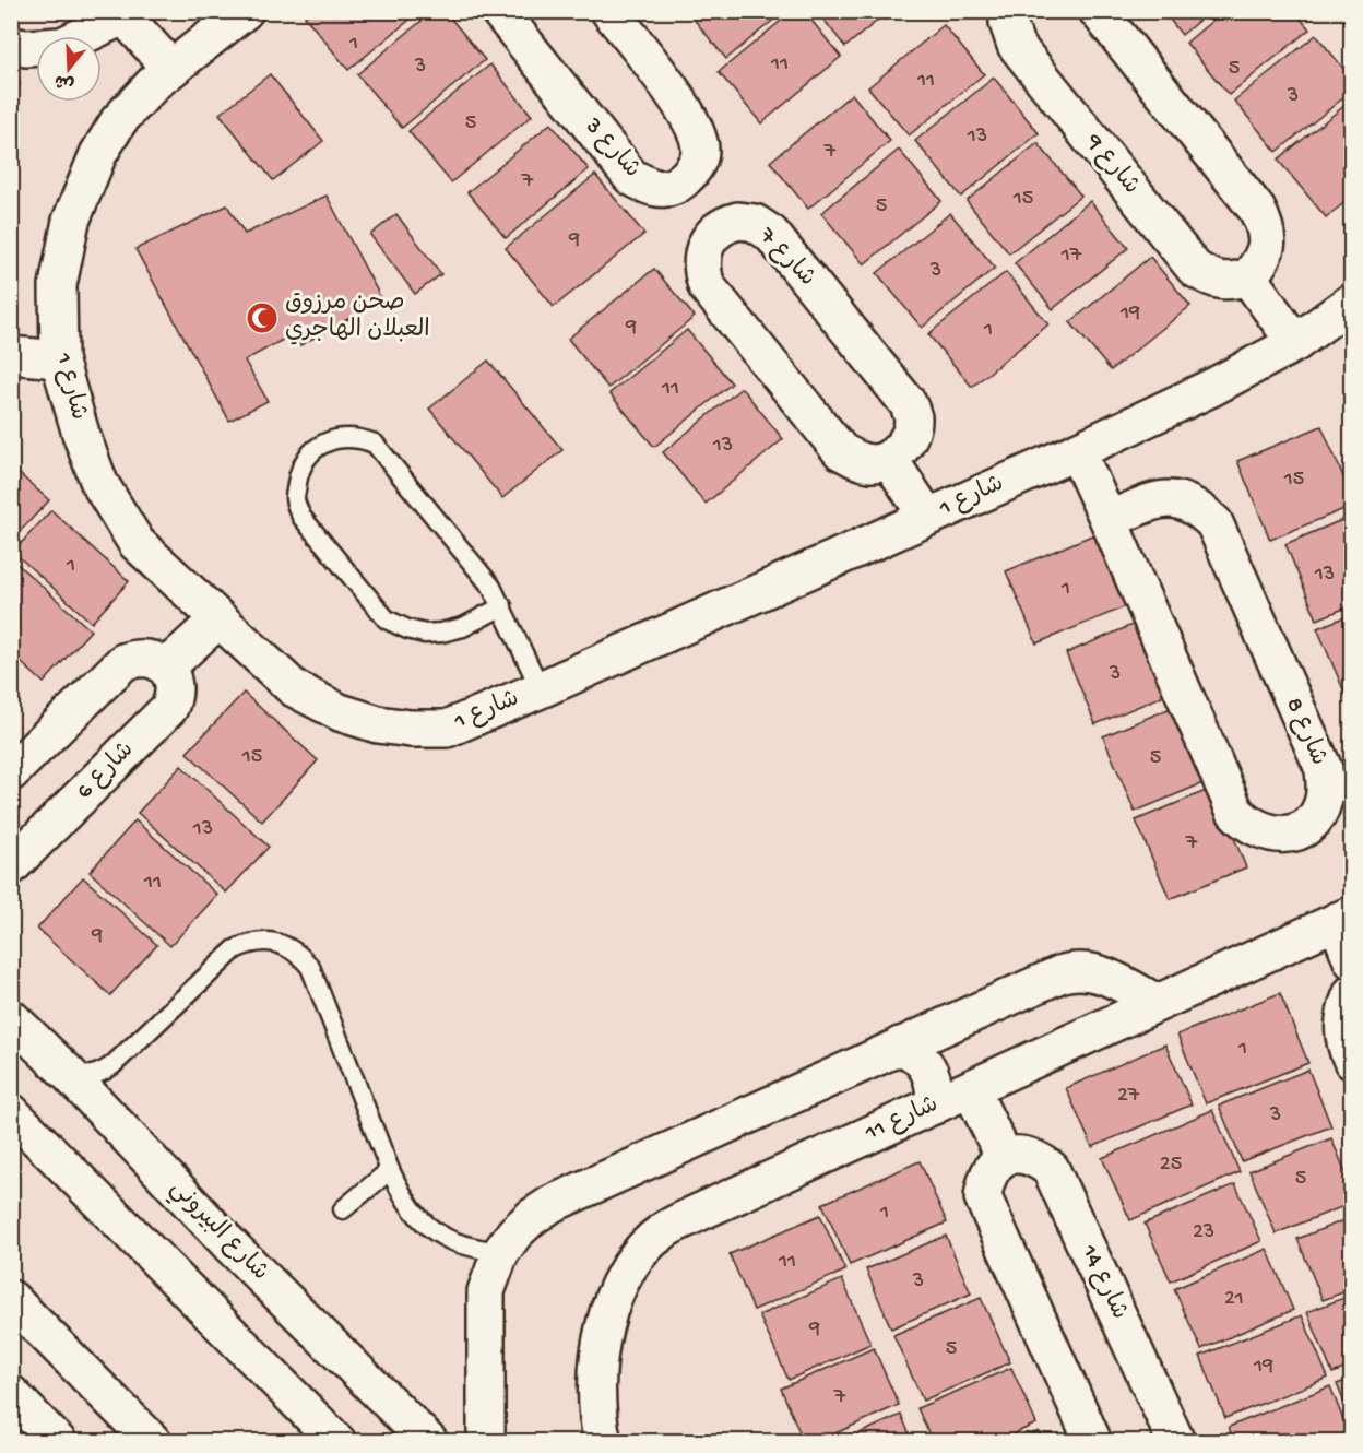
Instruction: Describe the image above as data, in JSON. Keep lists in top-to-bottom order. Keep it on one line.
{"streets":{"street":["شارع 3","شارع 9","شارع 7","شارع 1","شارع 8","شارع 6","شارع 11","شارع البيروني","شارع 14"]},"crossings":[["شارع 1","شارع 8"]],"places":{"mosque":["صحن مرزوق العبلان الهاجري"]},"house_numbers":["1","11","3","5","11","3","5","13","7","7","15","5","9","17","3","19","9","1","11","13","15","1","13","1","3","15","5","13","7","11","9","1","27","3","25","5","1","23","11","3","21","9","5","19","7"],"north":"bottom"}
